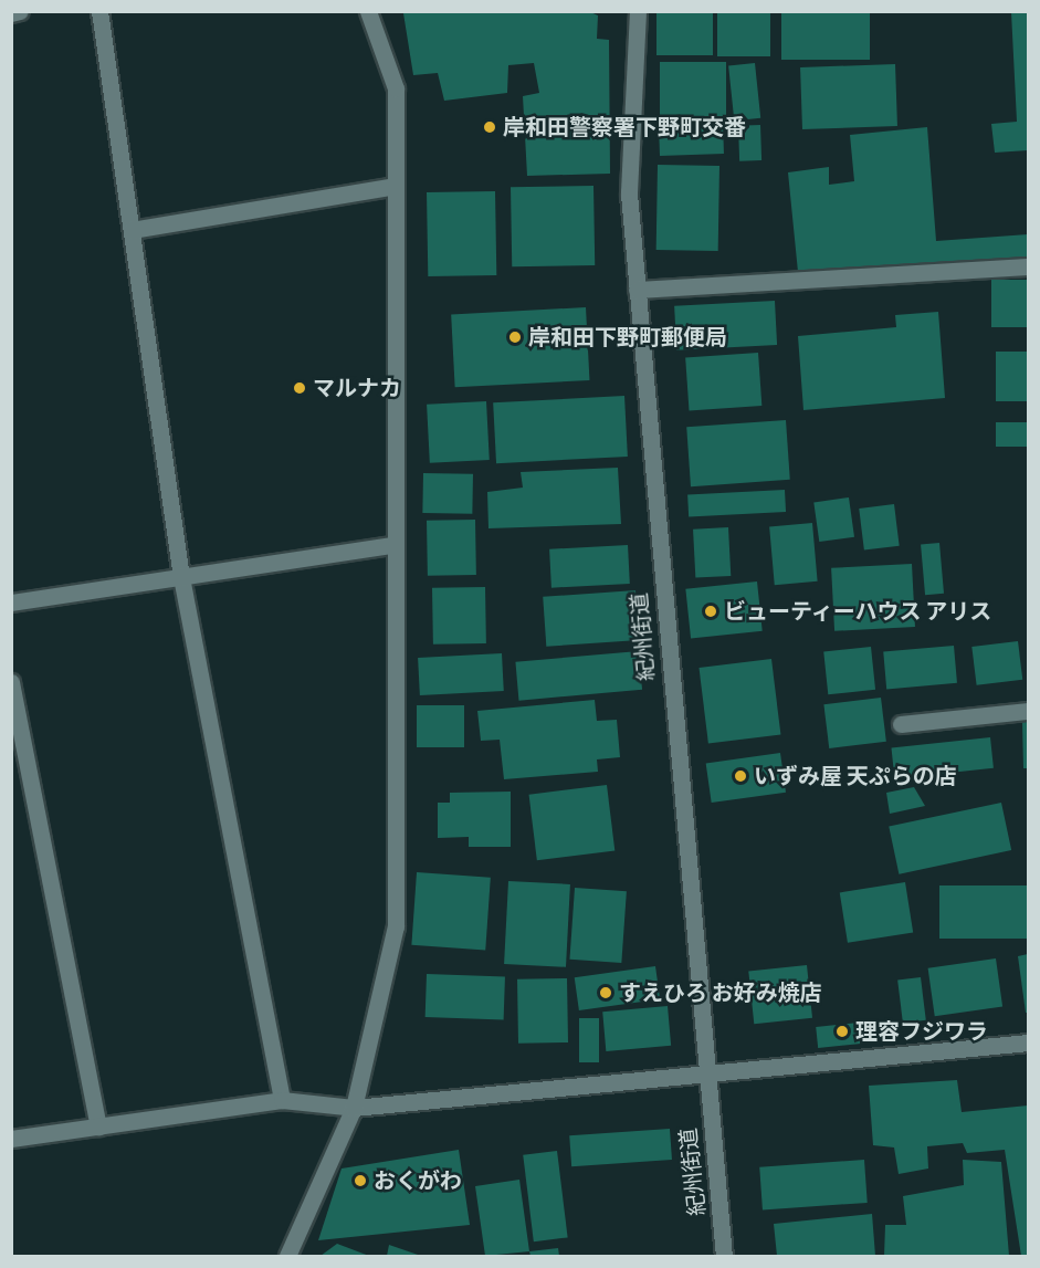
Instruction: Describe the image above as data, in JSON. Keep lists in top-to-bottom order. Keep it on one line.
{"streets":{"street":["紀州街道"]},"places":["岸和田警察署下野町交番","岸和田下野町郵便局","マルナカ","ビューティーハウス アリス","いずみ屋 天ぷらの店","すえひろ お好み焼店","理容フジワラ","おくがわ"]}
